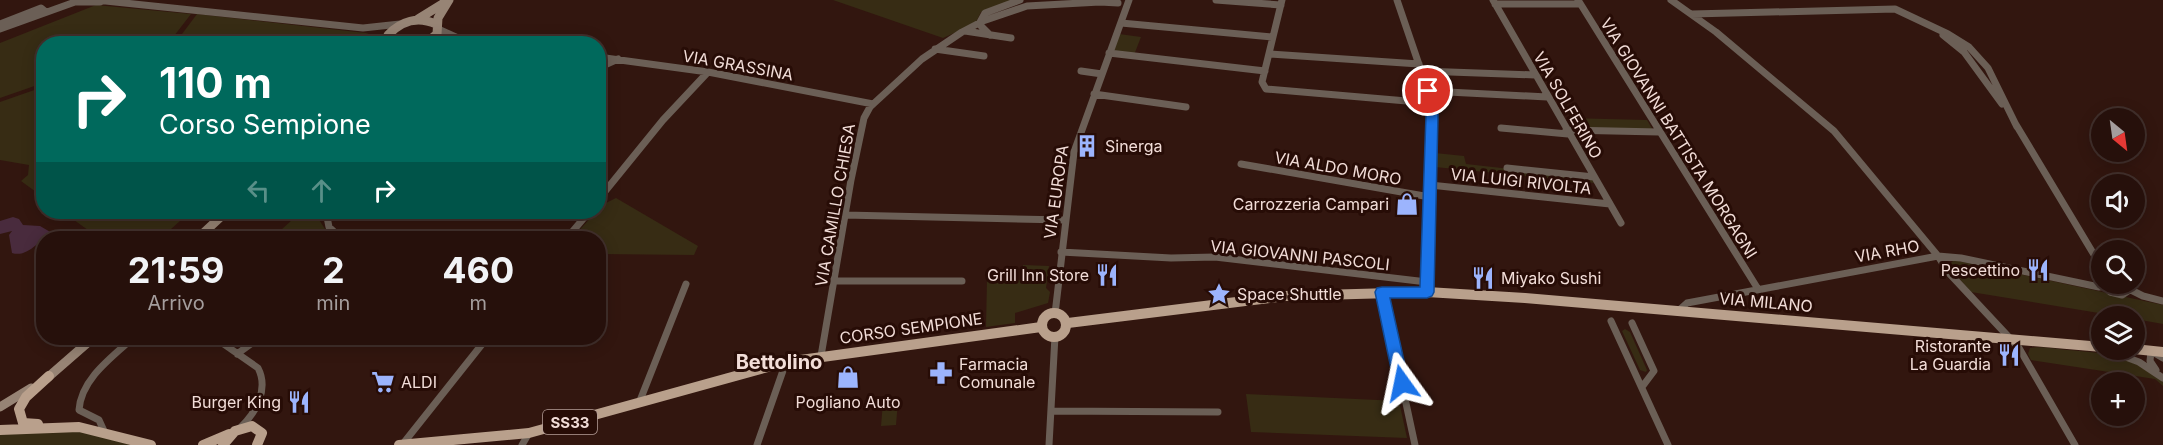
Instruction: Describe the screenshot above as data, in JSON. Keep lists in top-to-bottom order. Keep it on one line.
{"streets":{"main road":["VIA MILANO","CORSO SEMPIONE","SS33"],"street":["VIA GRASSINA","VIA SOLFERINO","VIA GIOVANNI BATTISTA MORGAGNI","VIA ALDO MORO","VIA LUIGI RIVOLTA","VIA EUROPA","VIA CAMILLO CHIESA","VIA RHO","VIA GIOVANNI PASCOLI"]},"crossings":[["VIA GRASSINA","VIA CAMILLO CHIESA"],["VIA SOLFERINO","VIA LUIGI RIVOLTA"],["VIA GIOVANNI BATTISTA MORGAGNI","VIA RHO"],["VIA EUROPA","VIA CAMILLO CHIESA"],["VIA EUROPA","VIA GIOVANNI PASCOLI"],["VIA EUROPA","CORSO SEMPIONE"],["VIA CAMILLO CHIESA","CORSO SEMPIONE"],["VIA RHO","VIA MILANO"],["VIA GIOVANNI PASCOLI","VIA MILANO"]],"districts":["Bettolino"],"places":{"building":["Sinerga"],"shop":["Carrozzeria Campari","Pogliano Auto"],"restaurant":["Pescettino","Grill Inn Store","Miyako Sushi","Ristorante La Guardia","Burger King"],"place":["Space Shuttle"],"pharmacy":["Farmacia Comunale"],"supermarket":["ALDI"]},"north":"bottom right","page":{"turn":["110 m","Corso Sempione"],"map_buttons":"+","eta":["21:59","Arrivo","2","min","460","m"]}}
